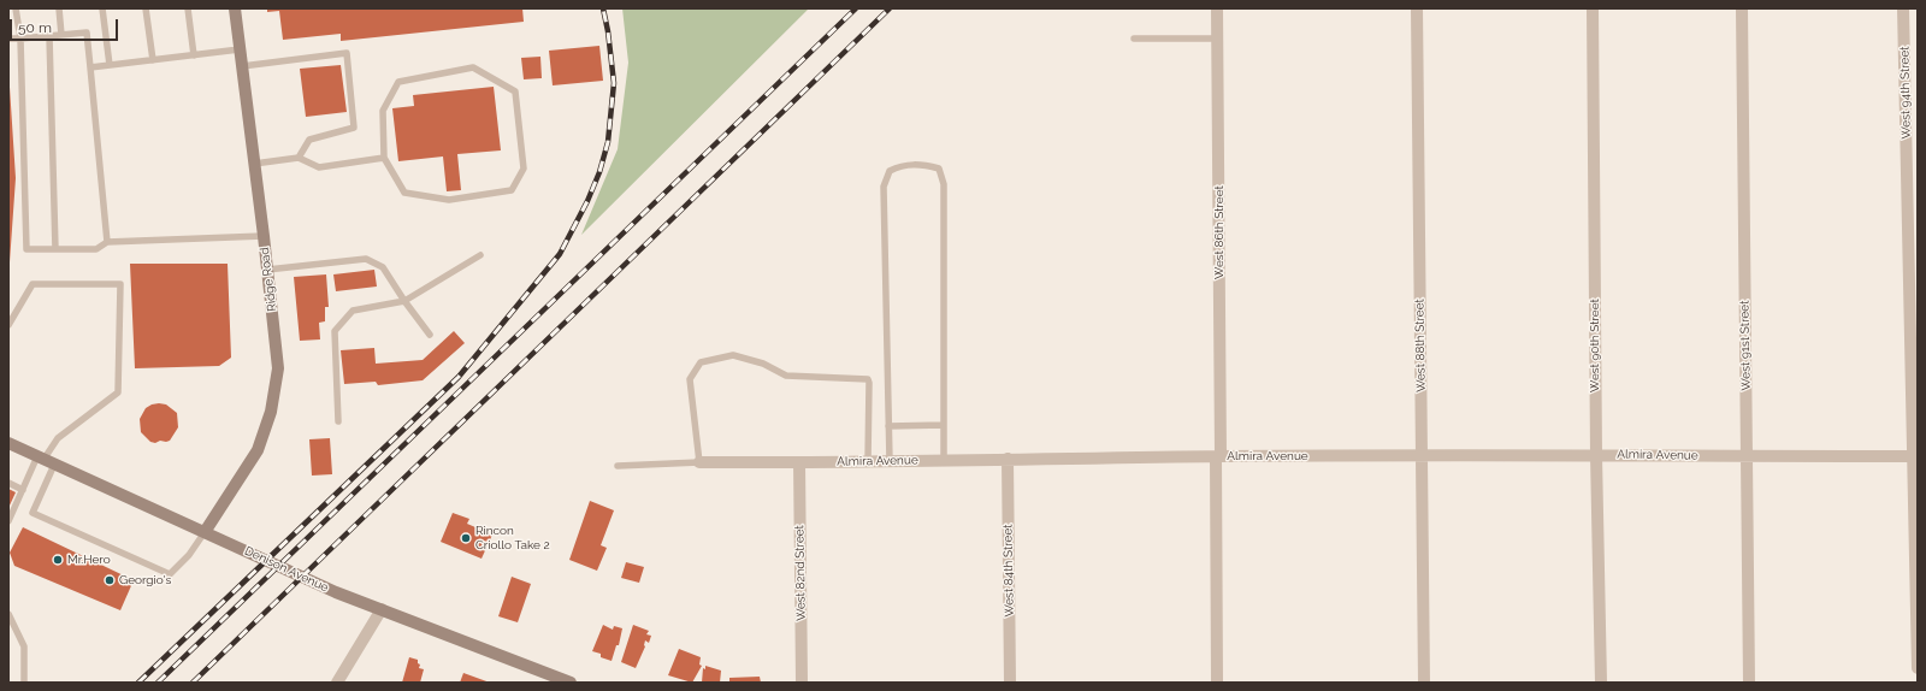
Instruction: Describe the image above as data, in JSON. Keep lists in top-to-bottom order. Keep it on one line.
{"streets":{"main road":["Ridge Road","Denison Avenue"],"street":["West 94th Street","West 86th Street","West 88th Street","West 90th Street","West 91st Street","Almira Avenue","West 84th Street","West 82nd Street"]},"crossings":[["West 94th Street","Almira Avenue"],["West 86th Street","Almira Avenue"],["Ridge Road","Denison Avenue"],["West 88th Street","Almira Avenue"],["West 90th Street","Almira Avenue"],["West 91st Street","Almira Avenue"],["Almira Avenue","West 84th Street"],["Almira Avenue","West 82nd Street"]],"places":["Rincon Criollo Take 2","Mr.Hero","Georgio's"],"scale_bar":"50 m"}
